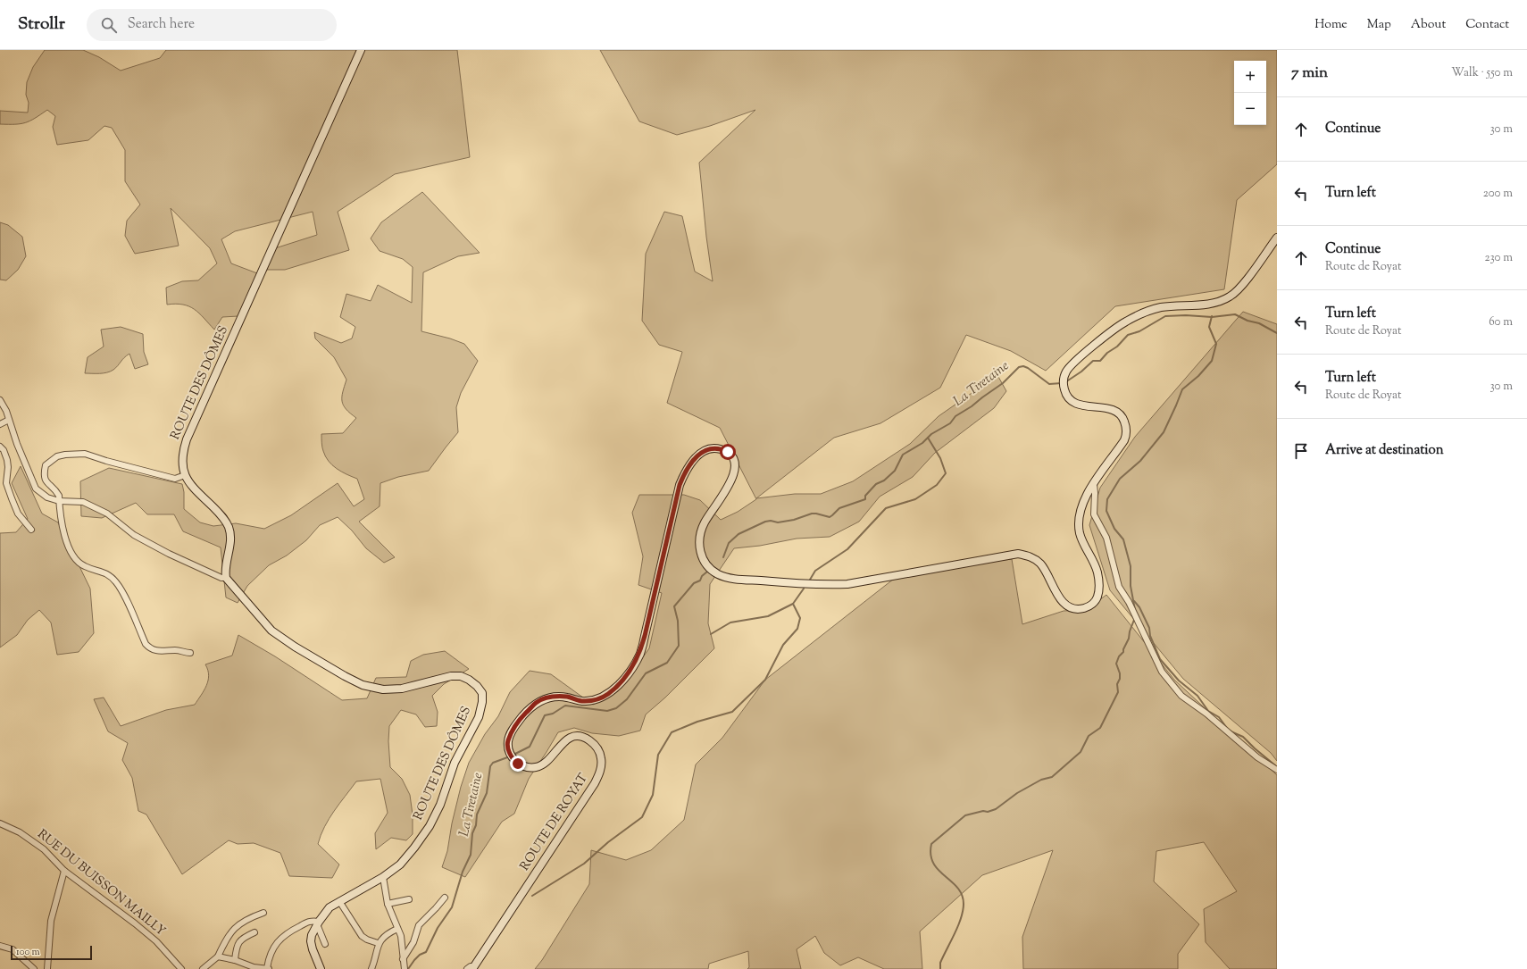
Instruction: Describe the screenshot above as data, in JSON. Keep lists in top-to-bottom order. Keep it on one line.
{"streets":{"main road":["ROUTE DES DÔMES","ROUTE DE ROYAT"],"street":["RUE DU BUISSON MAILLY"]},"water":["La Tiretaine"],"scale_bar":"100 m","page":{"header":"Strollr","search":"Search here","nav":["Home","Map","About","Contact"],"heading":["7 min","Walk · 550 m"],"map_buttons":["+","−"],"list":[["Continue","30 m"],["Turn left","200 m"],["Continue","Route de Royat","230 m"],["Turn left","Route de Royat","60 m"],["Turn left","Route de Royat","30 m"],"Arrive at destination"],"scale":"100 m"}}
